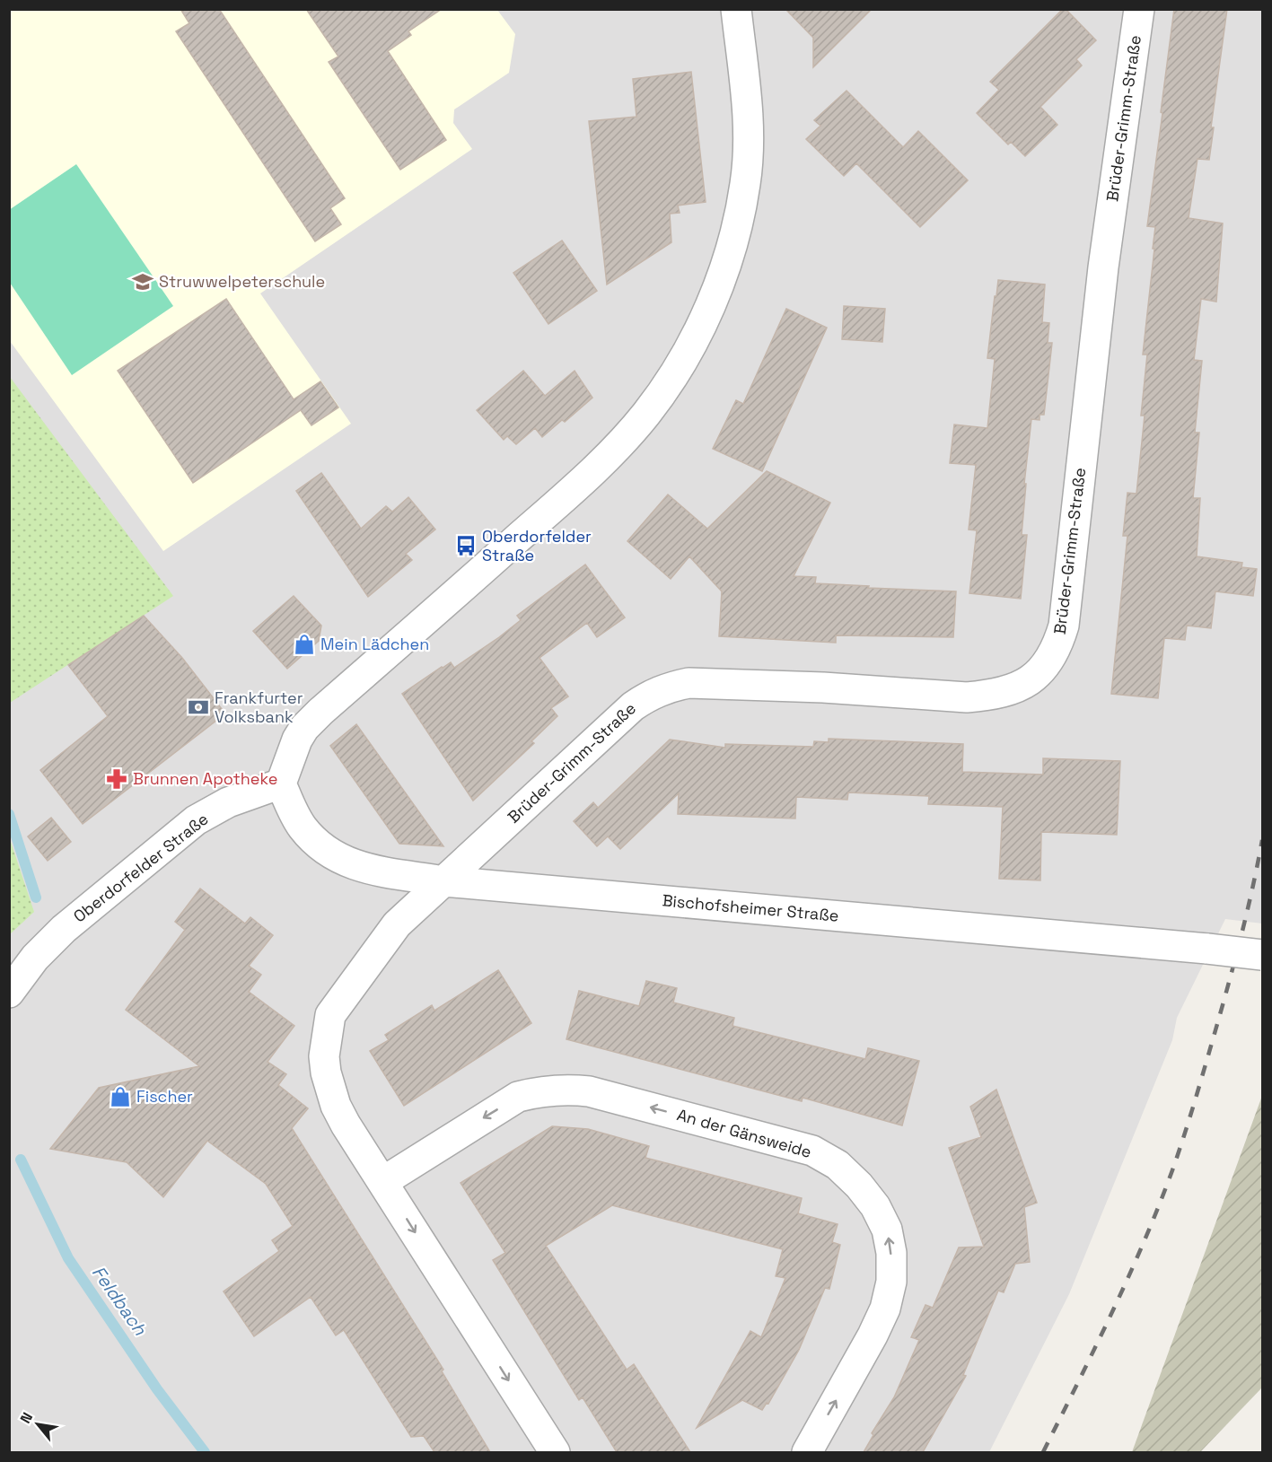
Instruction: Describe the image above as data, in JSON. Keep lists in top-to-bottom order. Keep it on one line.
{"streets":{"street":["Brüder-Grimm-Straße","Oberdorfelder Straße","Bischofsheimer Straße","An der Gänsweide"]},"crossings":[["Brüder-Grimm-Straße","Bischofsheimer Straße"],["Oberdorfelder Straße","Bischofsheimer Straße"]],"water":["Feldbach"],"places":{"school or university":["Struwwelpeterschule"],"bus stop":["Oberdorfelder Straße"],"shop":["Mein Lädchen","Fischer"],"bank":["Frankfurter Volksbank"],"pharmacy":["Brunnen Apotheke"]},"north":"top left"}
